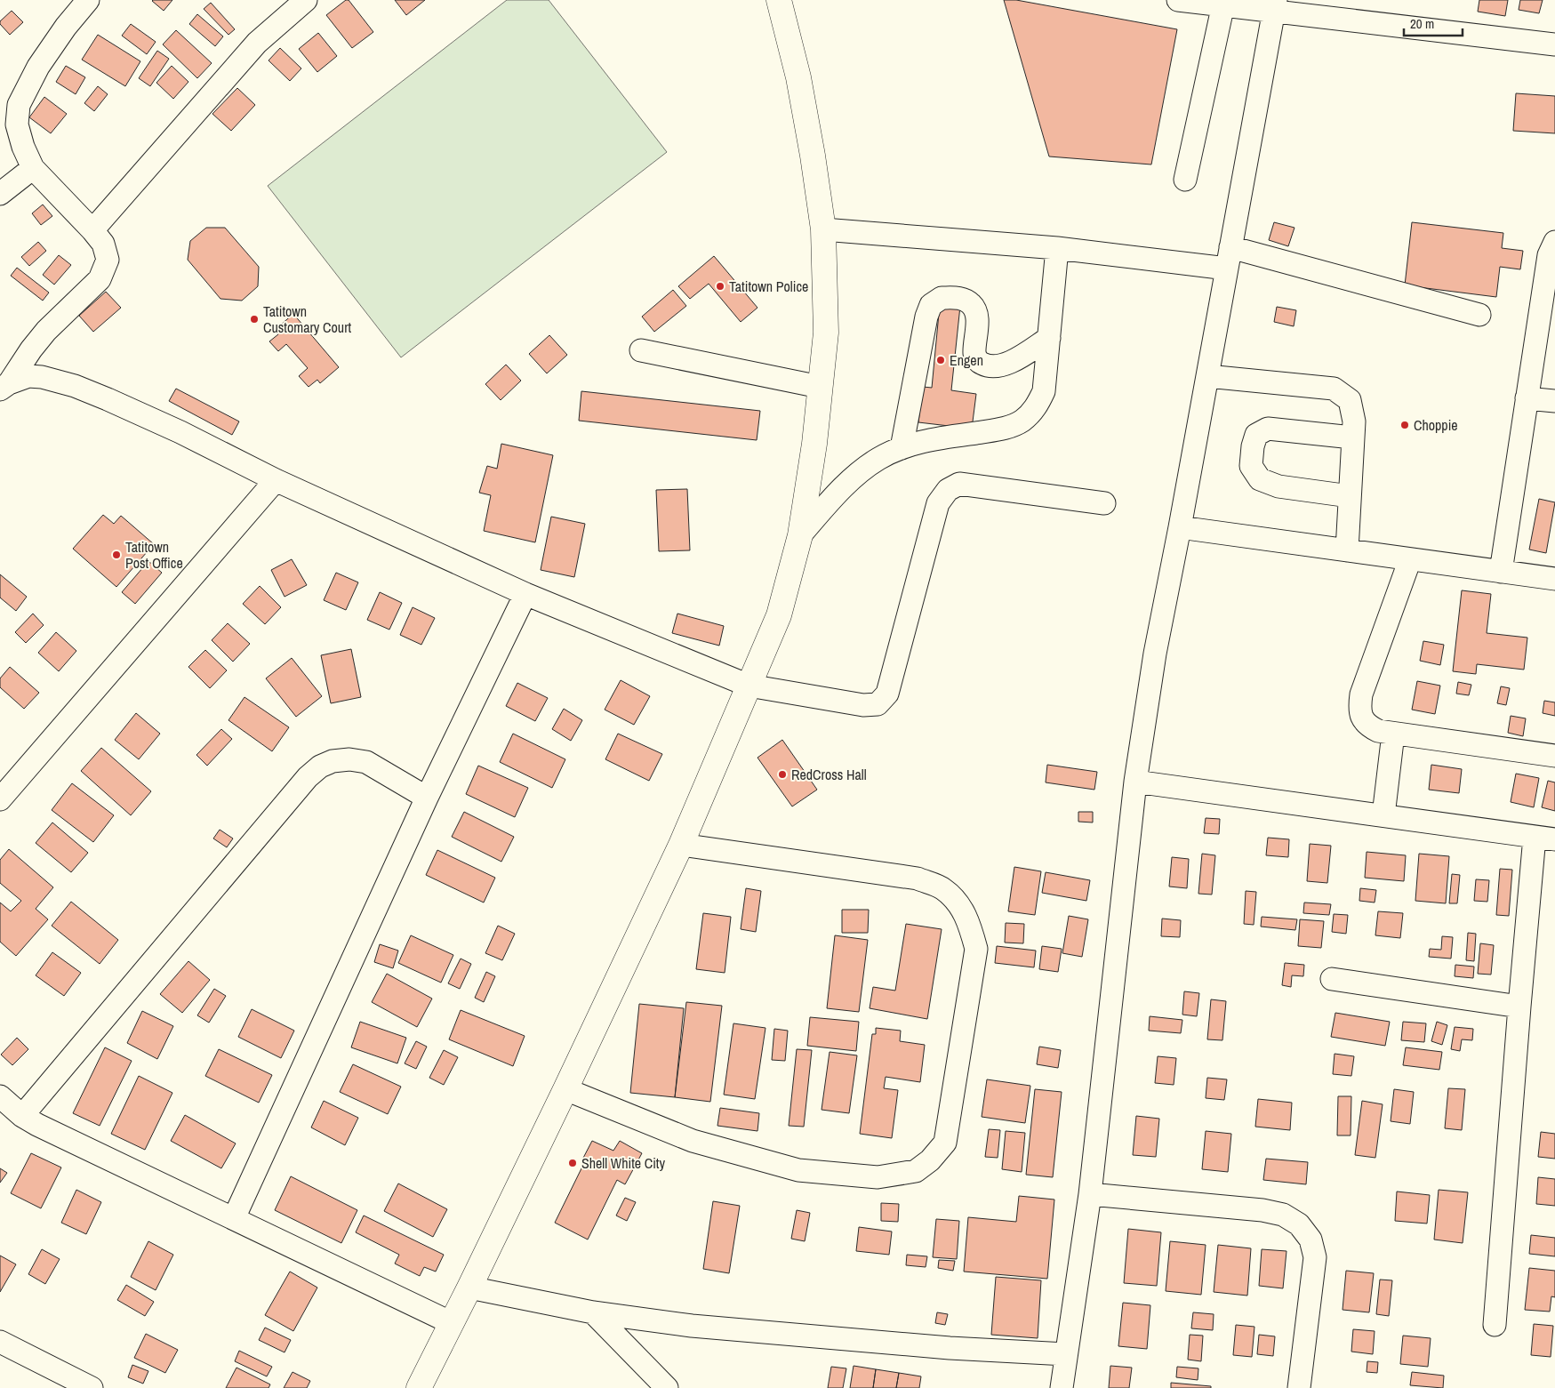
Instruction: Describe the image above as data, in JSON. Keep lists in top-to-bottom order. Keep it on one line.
{"places":["Tatitown Police","Tatitown Customary Court","Engen","Choppie","Tatitown Post Office","RedCross Hall","Shell White City"],"scale_bar":"20 m"}
